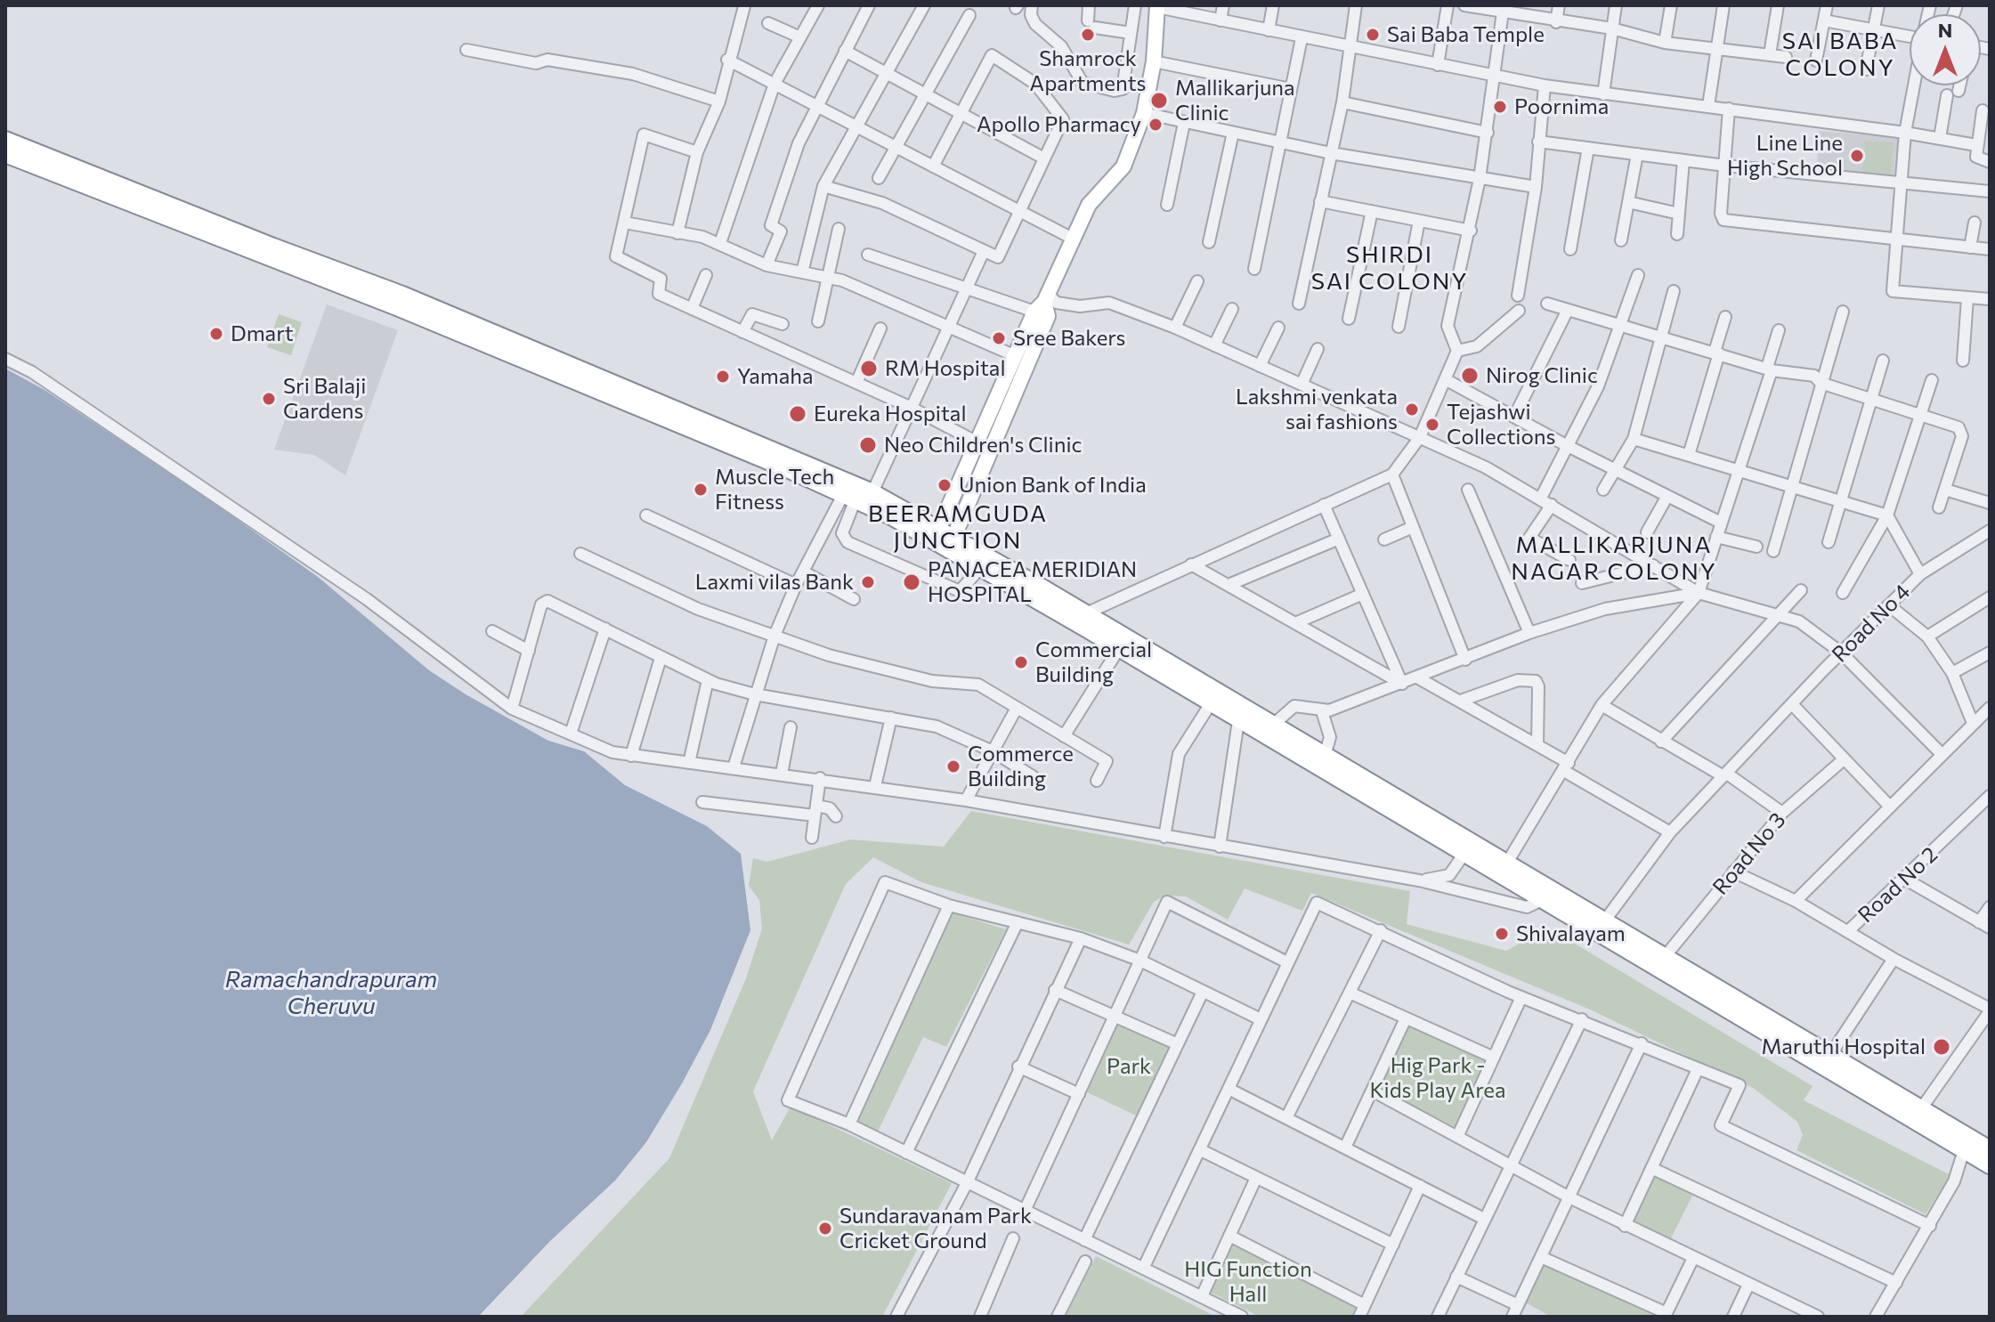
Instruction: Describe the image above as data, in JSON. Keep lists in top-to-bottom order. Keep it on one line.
{"streets":{"street":["Road No 4","Road No 3","Road No 2"]},"crossings":[["Road No 3","Road No 2"]],"districts":["SAI BABA COLONY","SHIRDI SAI COLONY","BEERAMGUDA JUNCTION","MALLIKARJUNA NAGAR COLONY"],"water":["Ramachandrapuram Cheruvu"],"parks":["Hig Park - Kids Play Area","Park","HIG Function Hall"],"places":["Shamrock Apartments","Sai Baba Temple","Mallikarjuna Clinic","Poornima","Apollo Pharmacy","Line Line High School","Dmart","Sree Bakers","RM Hospital","Nirog Clinic","Yamaha","Sri Balaji Gardens","Lakshmi venkata sai fashions","Eureka Hospital","Tejashwi Collections","Neo Children's Clinic","Union Bank of India","Muscle Tech Fitness","Laxmi vilas Bank","PANACEA MERIDIAN HOSPITAL","Commercial Building","Commerce Building","Shivalayam","Maruthi Hospital","Sundaravanam Park Cricket Ground"],"north":"top"}
